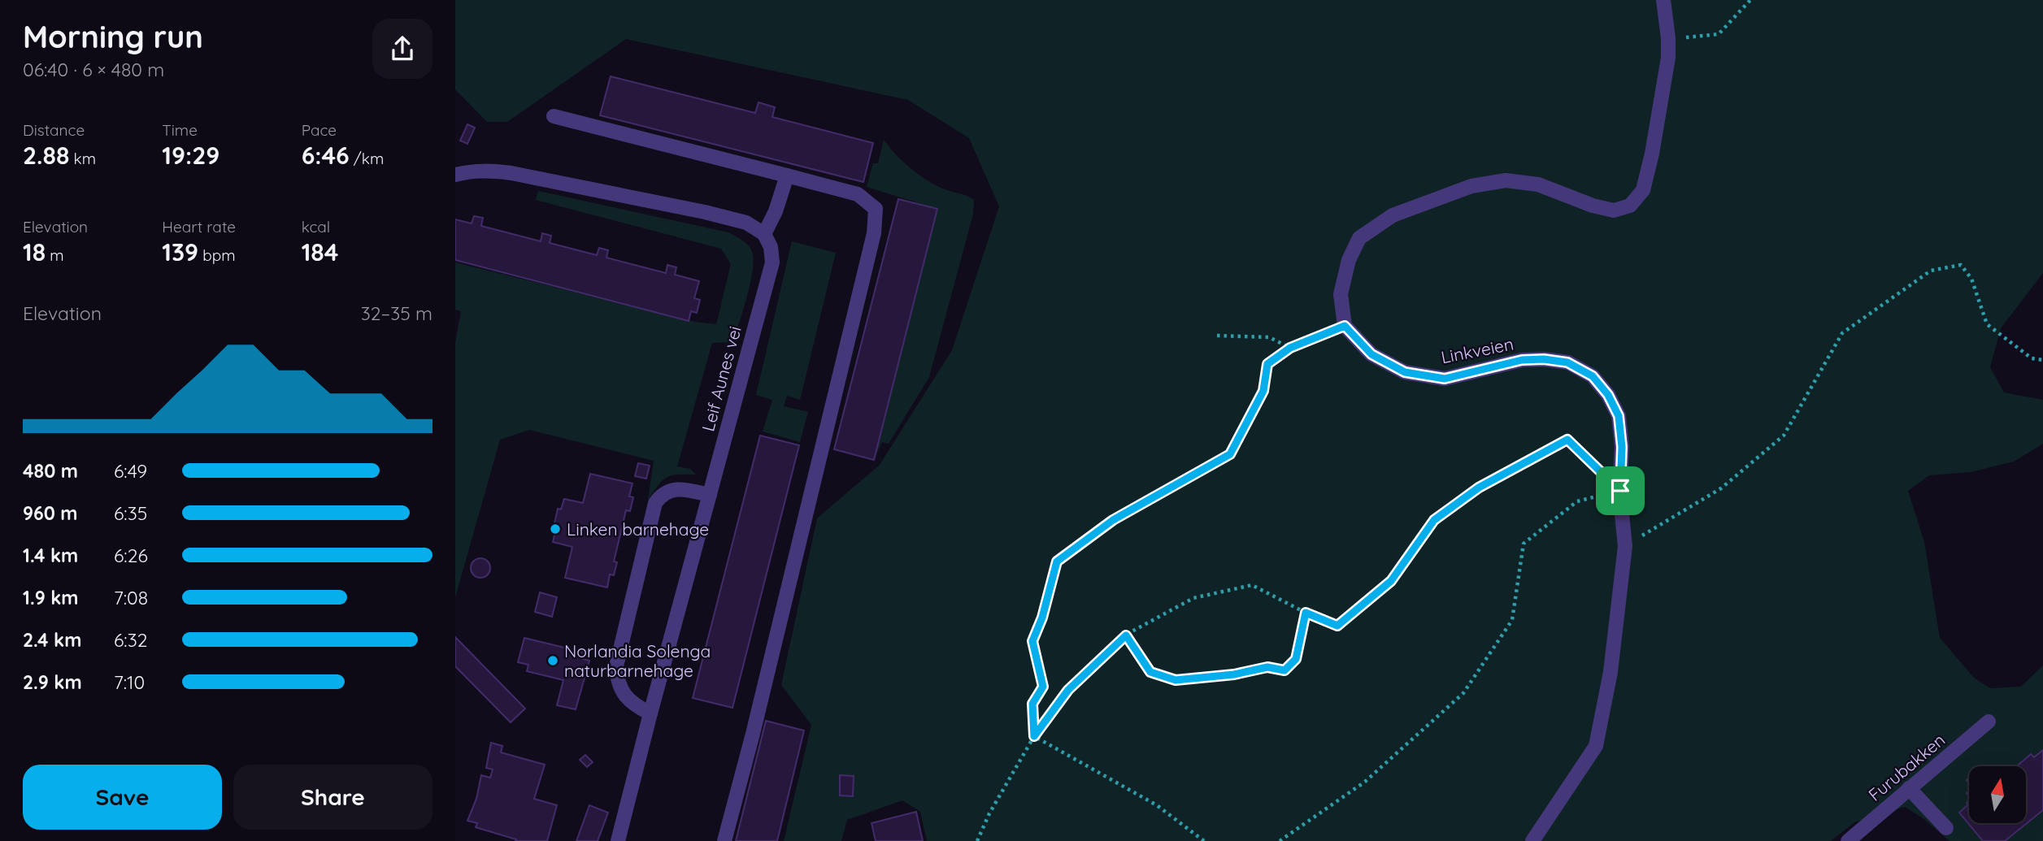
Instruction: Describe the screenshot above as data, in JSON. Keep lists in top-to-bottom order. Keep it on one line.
{"streets":{"street":["Linkveien","Leif Aunes vei","Furubakken"]},"places":["Linken barnehage","Norlandia Solenga naturbarnehage"],"north":"top","page":{"heading":["Morning run","06:40 · 6 × 480 m"],"stats":[["Distance","2.88 km"],["Time","19:29"],["Pace","6:46 /km"],["Elevation","18 m"],["Heart rate","139 bpm"],["kcal","184"]],"chart":["Elevation","32–35 m"],"list":[{"name":"480 m","note":"6:49"},{"name":"960 m","note":"6:35"},{"name":"1.4 km","note":"6:26"},{"name":"1.9 km","note":"7:08"},{"name":"2.4 km","note":"6:32"},{"name":"2.9 km","note":"7:10"}],"buttons":["Save","Share"]}}
